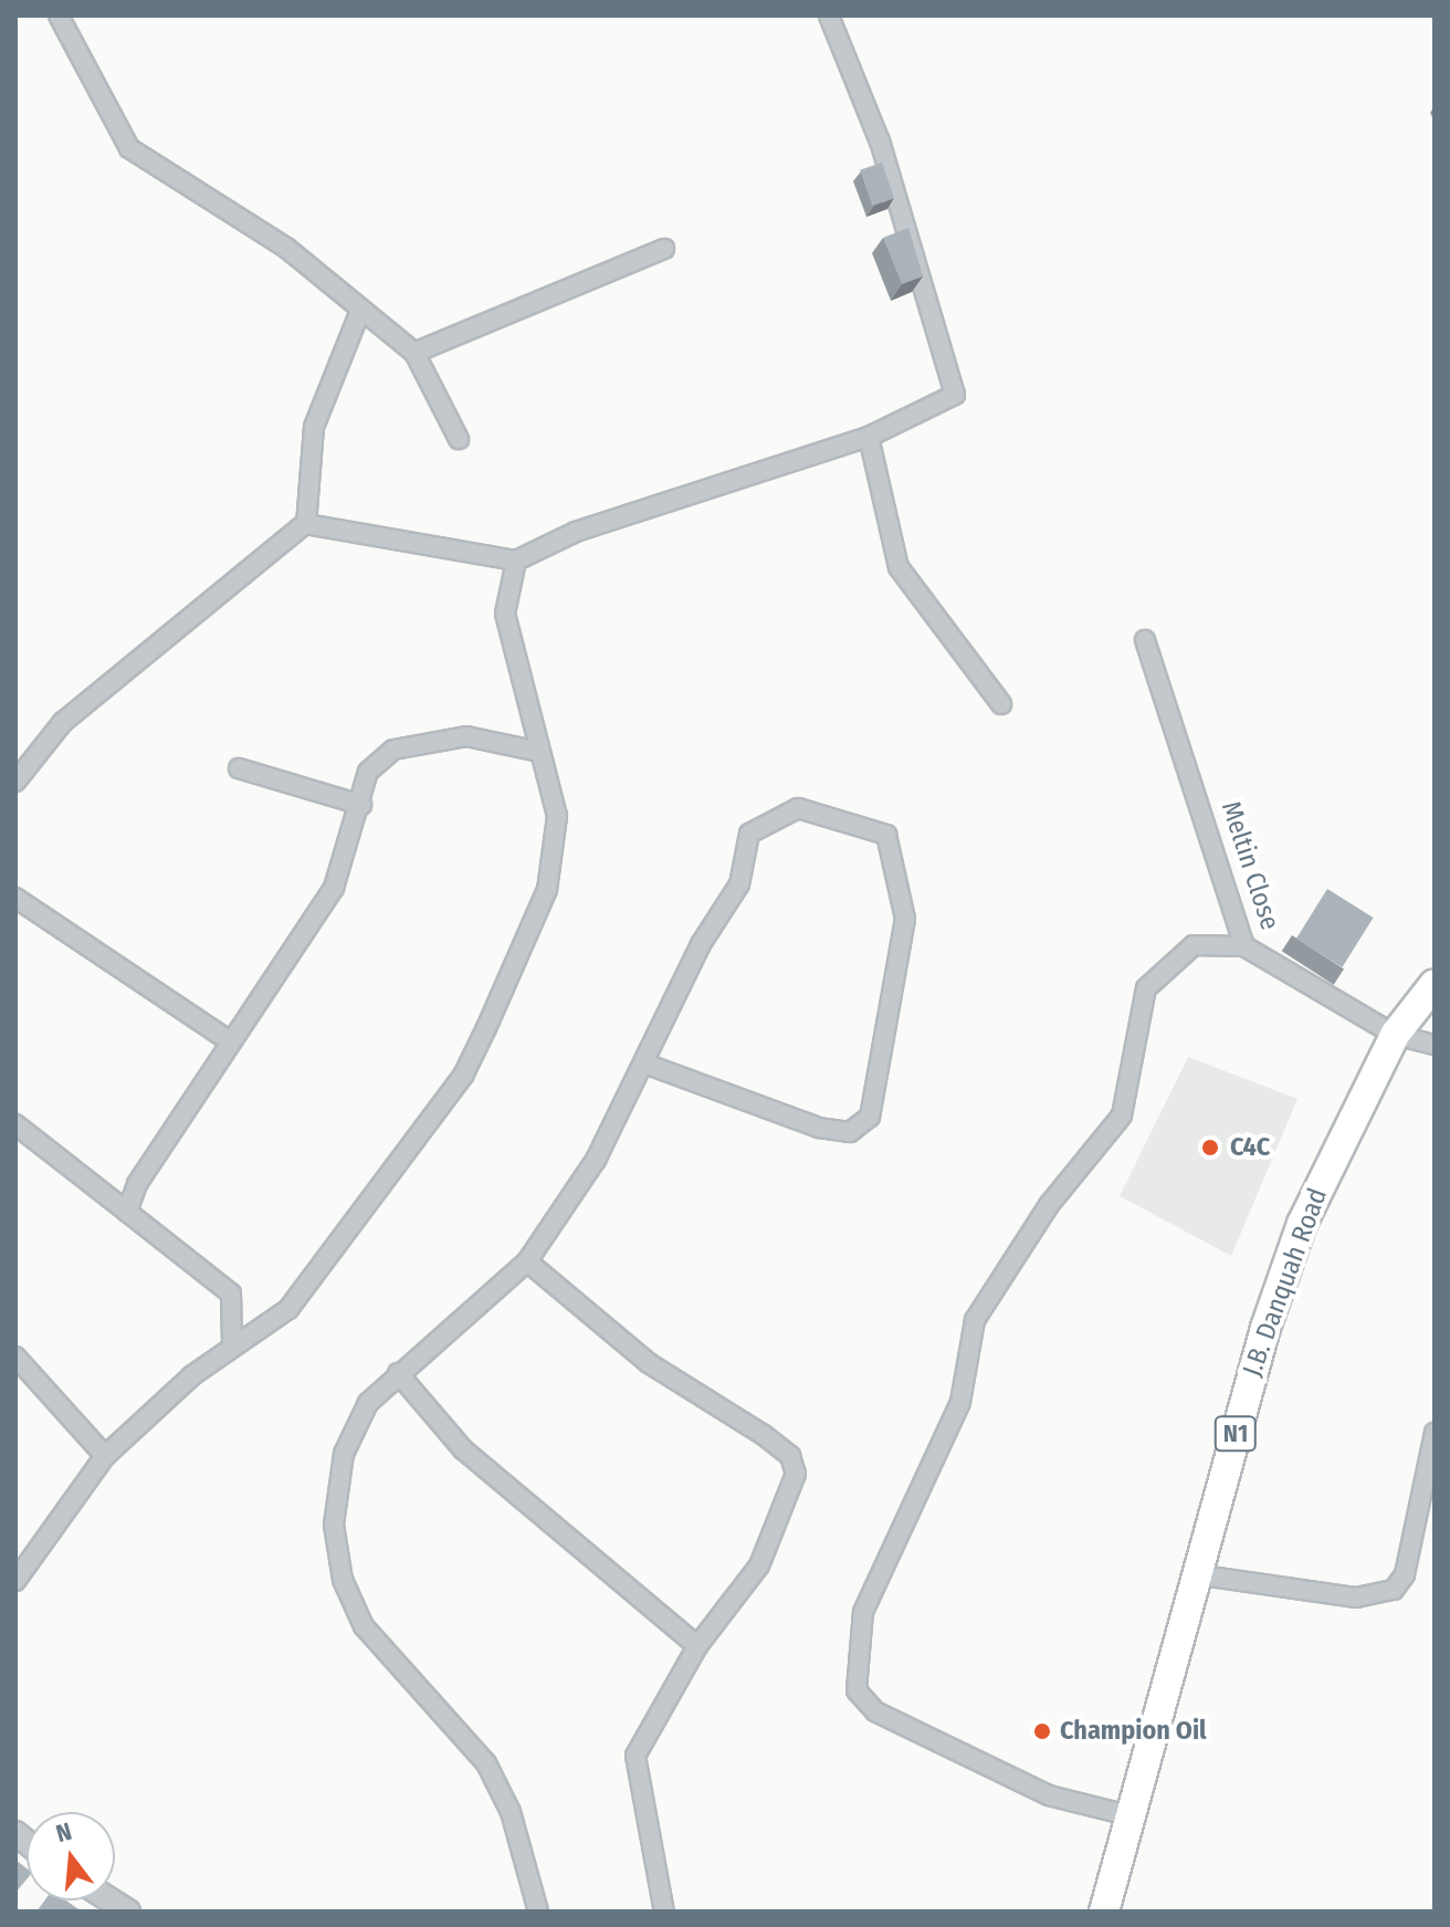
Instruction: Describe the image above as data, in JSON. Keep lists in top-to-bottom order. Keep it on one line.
{"streets":{"highway":["J.B. Danquah Road","N1"],"street":["Meltin Close"]},"crossings":[["Meltin Close","J.B. Danquah Road"]],"places":["C4C","Champion Oil"],"north":"top"}
